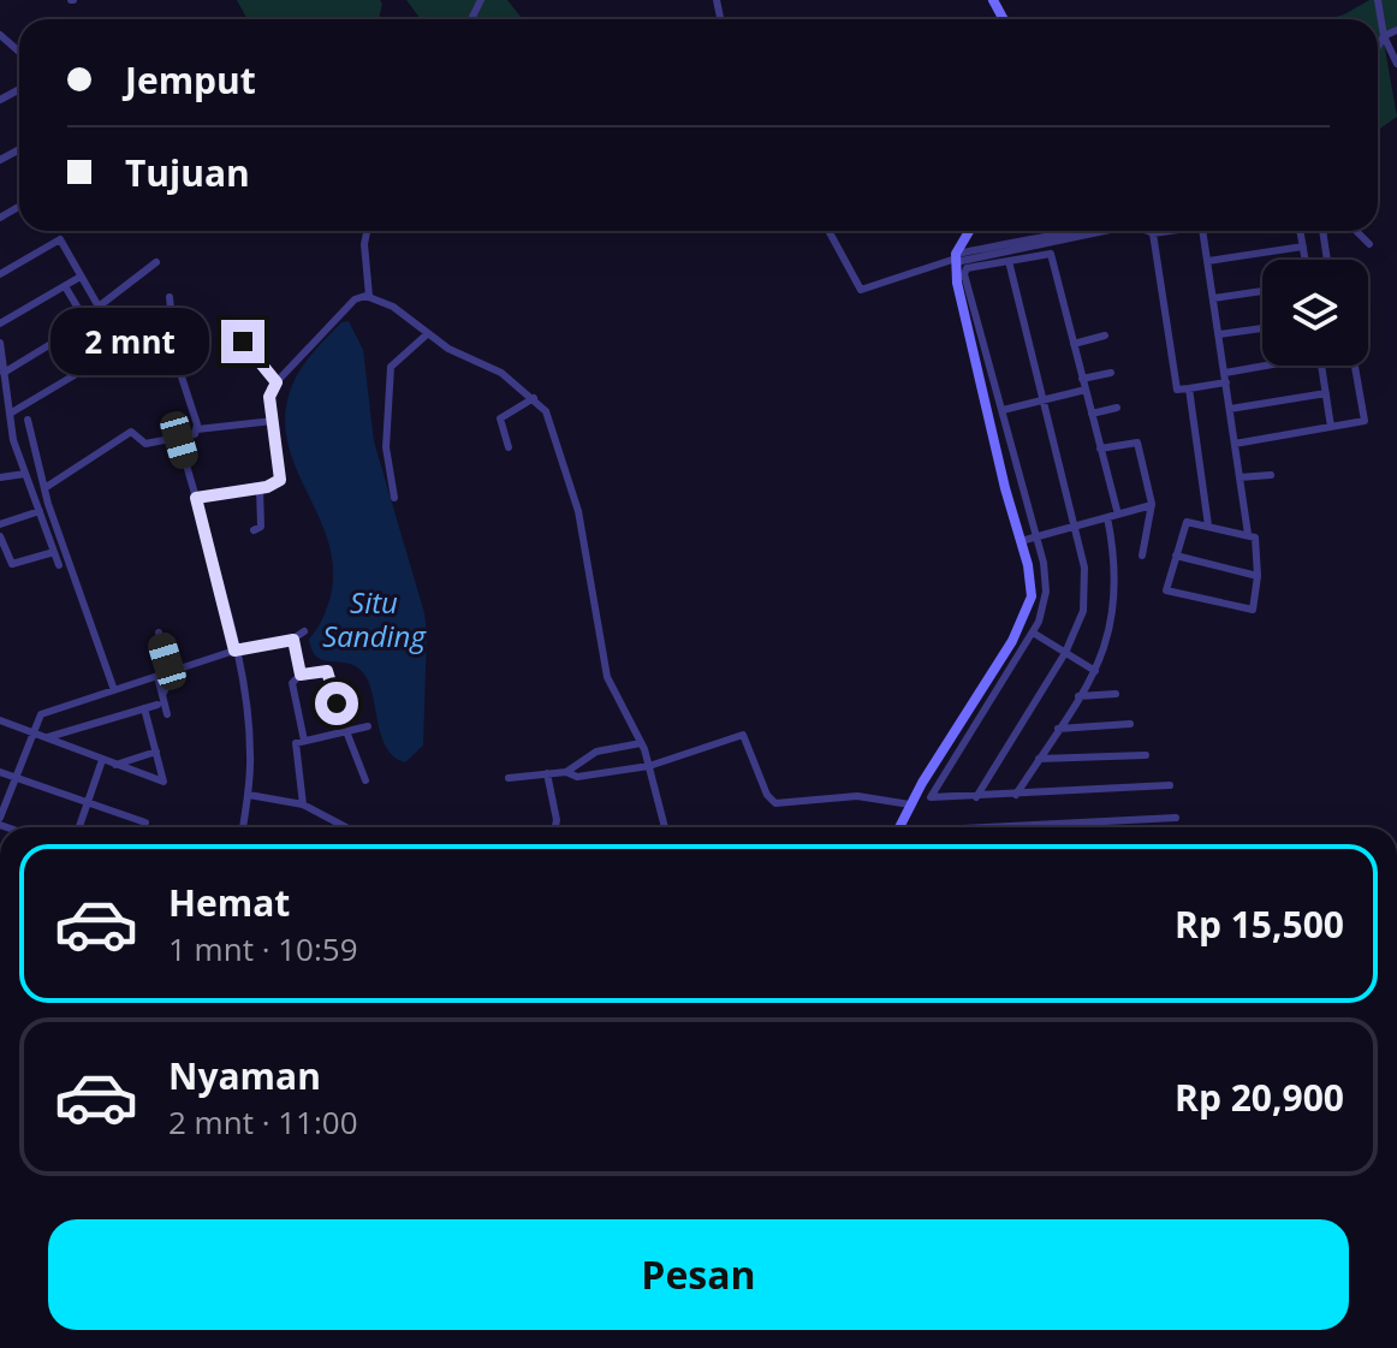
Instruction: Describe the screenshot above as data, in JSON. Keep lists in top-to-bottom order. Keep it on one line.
{"water":["Situ Sanding"],"page":{"banner":["Jemput","Tujuan"],"bubble":"2 mnt","list":[{"name":"Hemat","note":"1 mnt · 10:59","value":"Rp 15,500"},{"name":"Nyaman","note":"2 mnt · 11:00","value":"Rp 20,900"}],"buttons":"Pesan"}}
